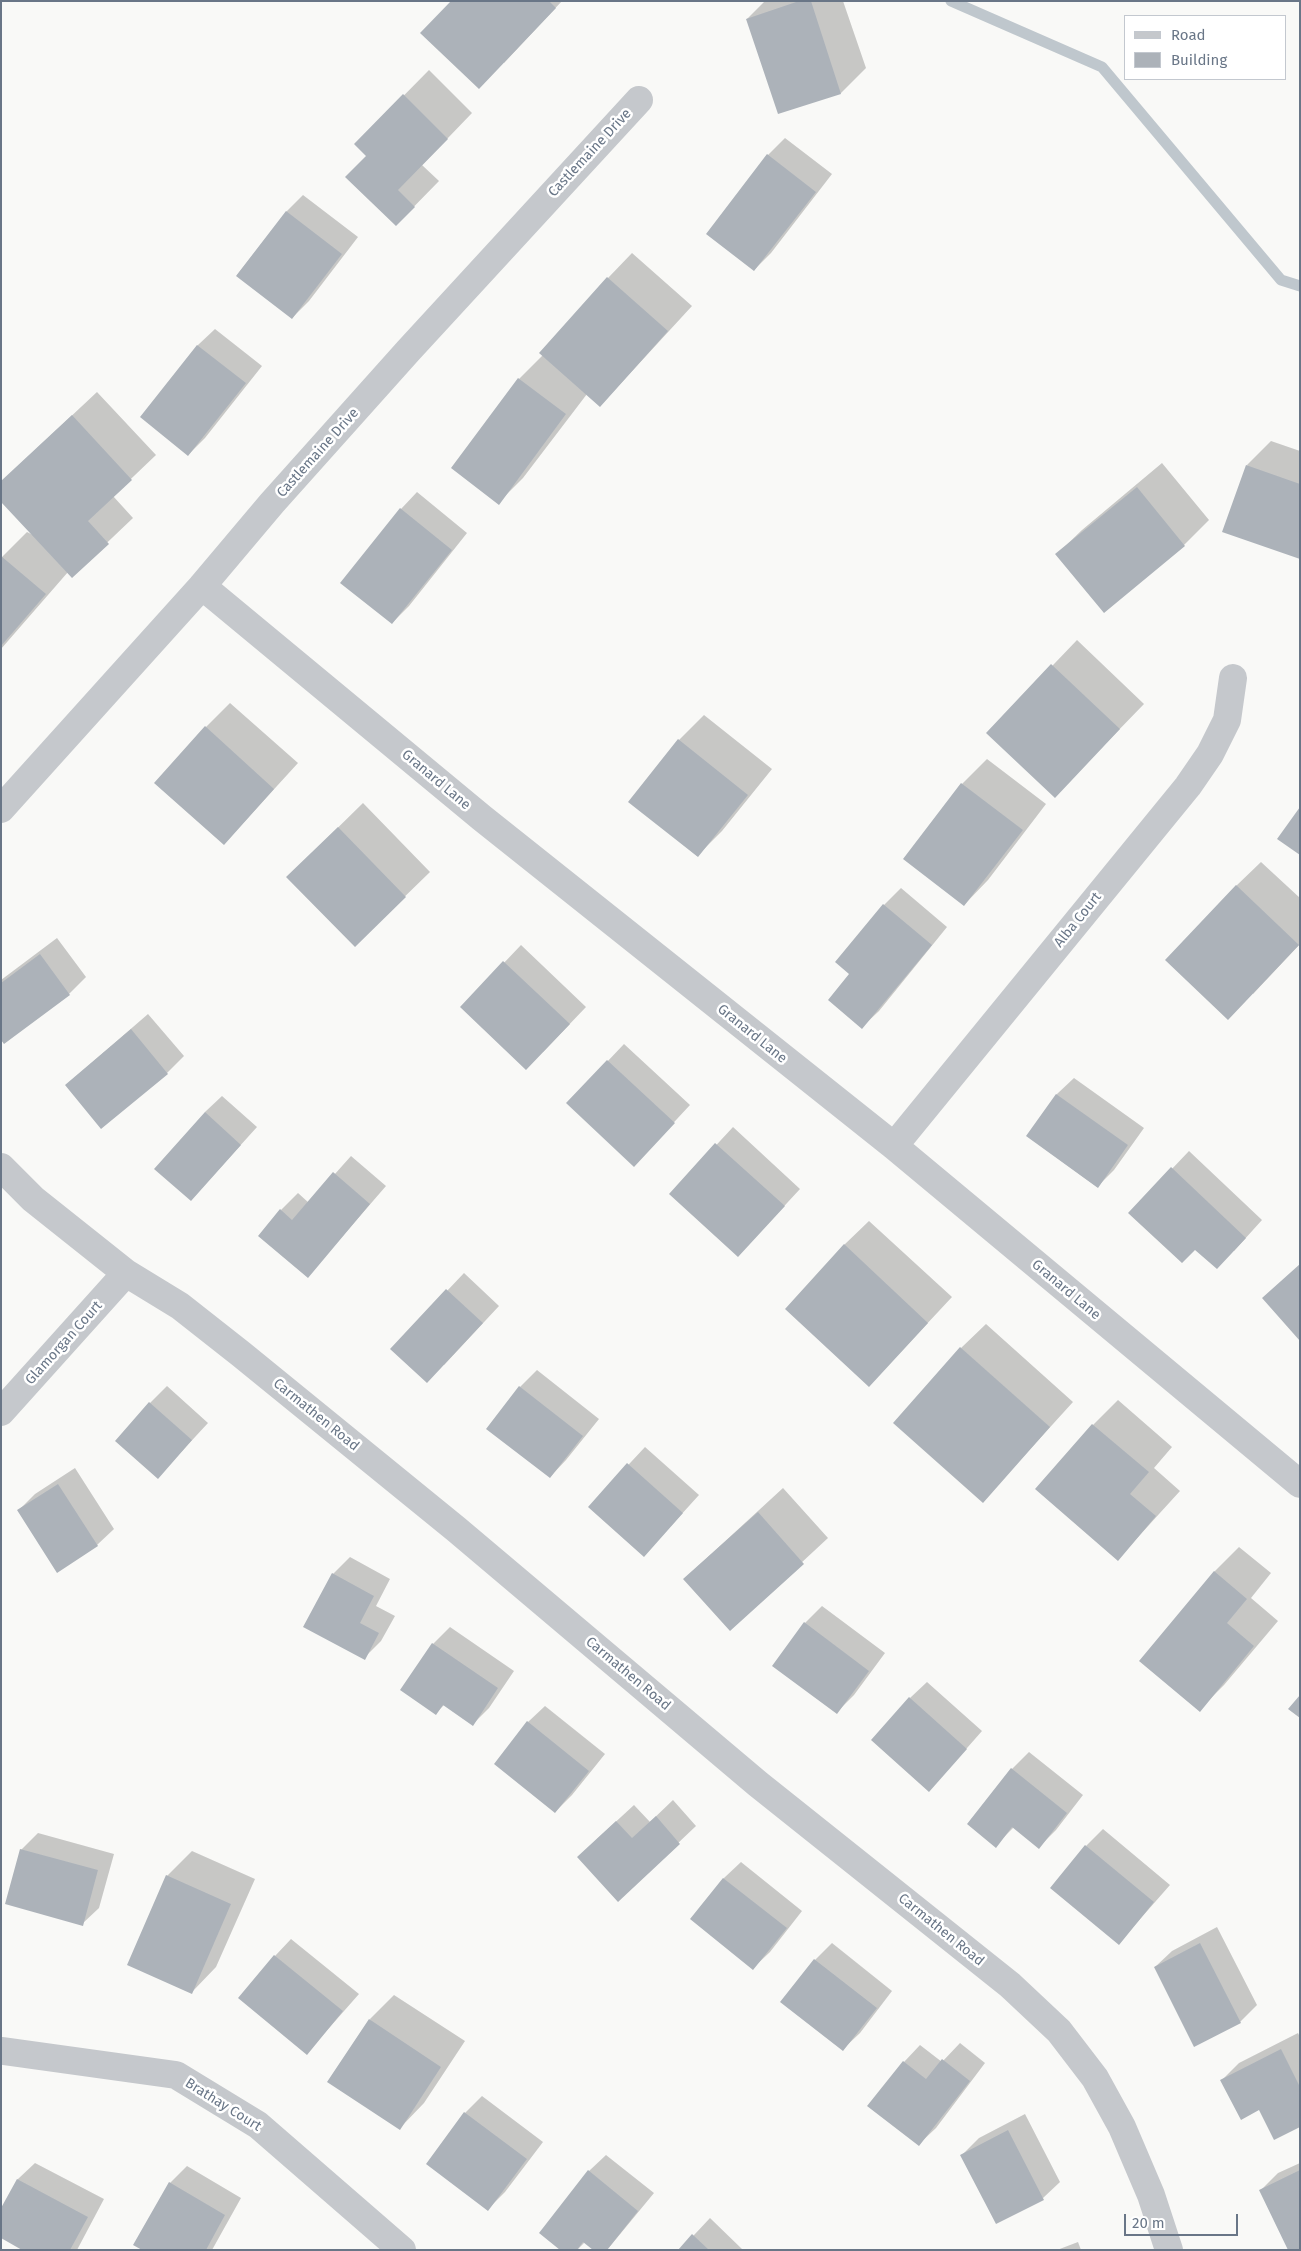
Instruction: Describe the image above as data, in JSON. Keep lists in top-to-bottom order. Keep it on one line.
{"streets":{"street":["Castlemaine Drive","Granard Lane","Alba Court","Glamorgan Court","Carmathen Road","Brathay Court"]},"crossings":[["Castlemaine Drive","Granard Lane"],["Granard Lane","Alba Court"],["Glamorgan Court","Carmathen Road"]],"legend":["Road","Building"],"scale_bar":"20 m"}
